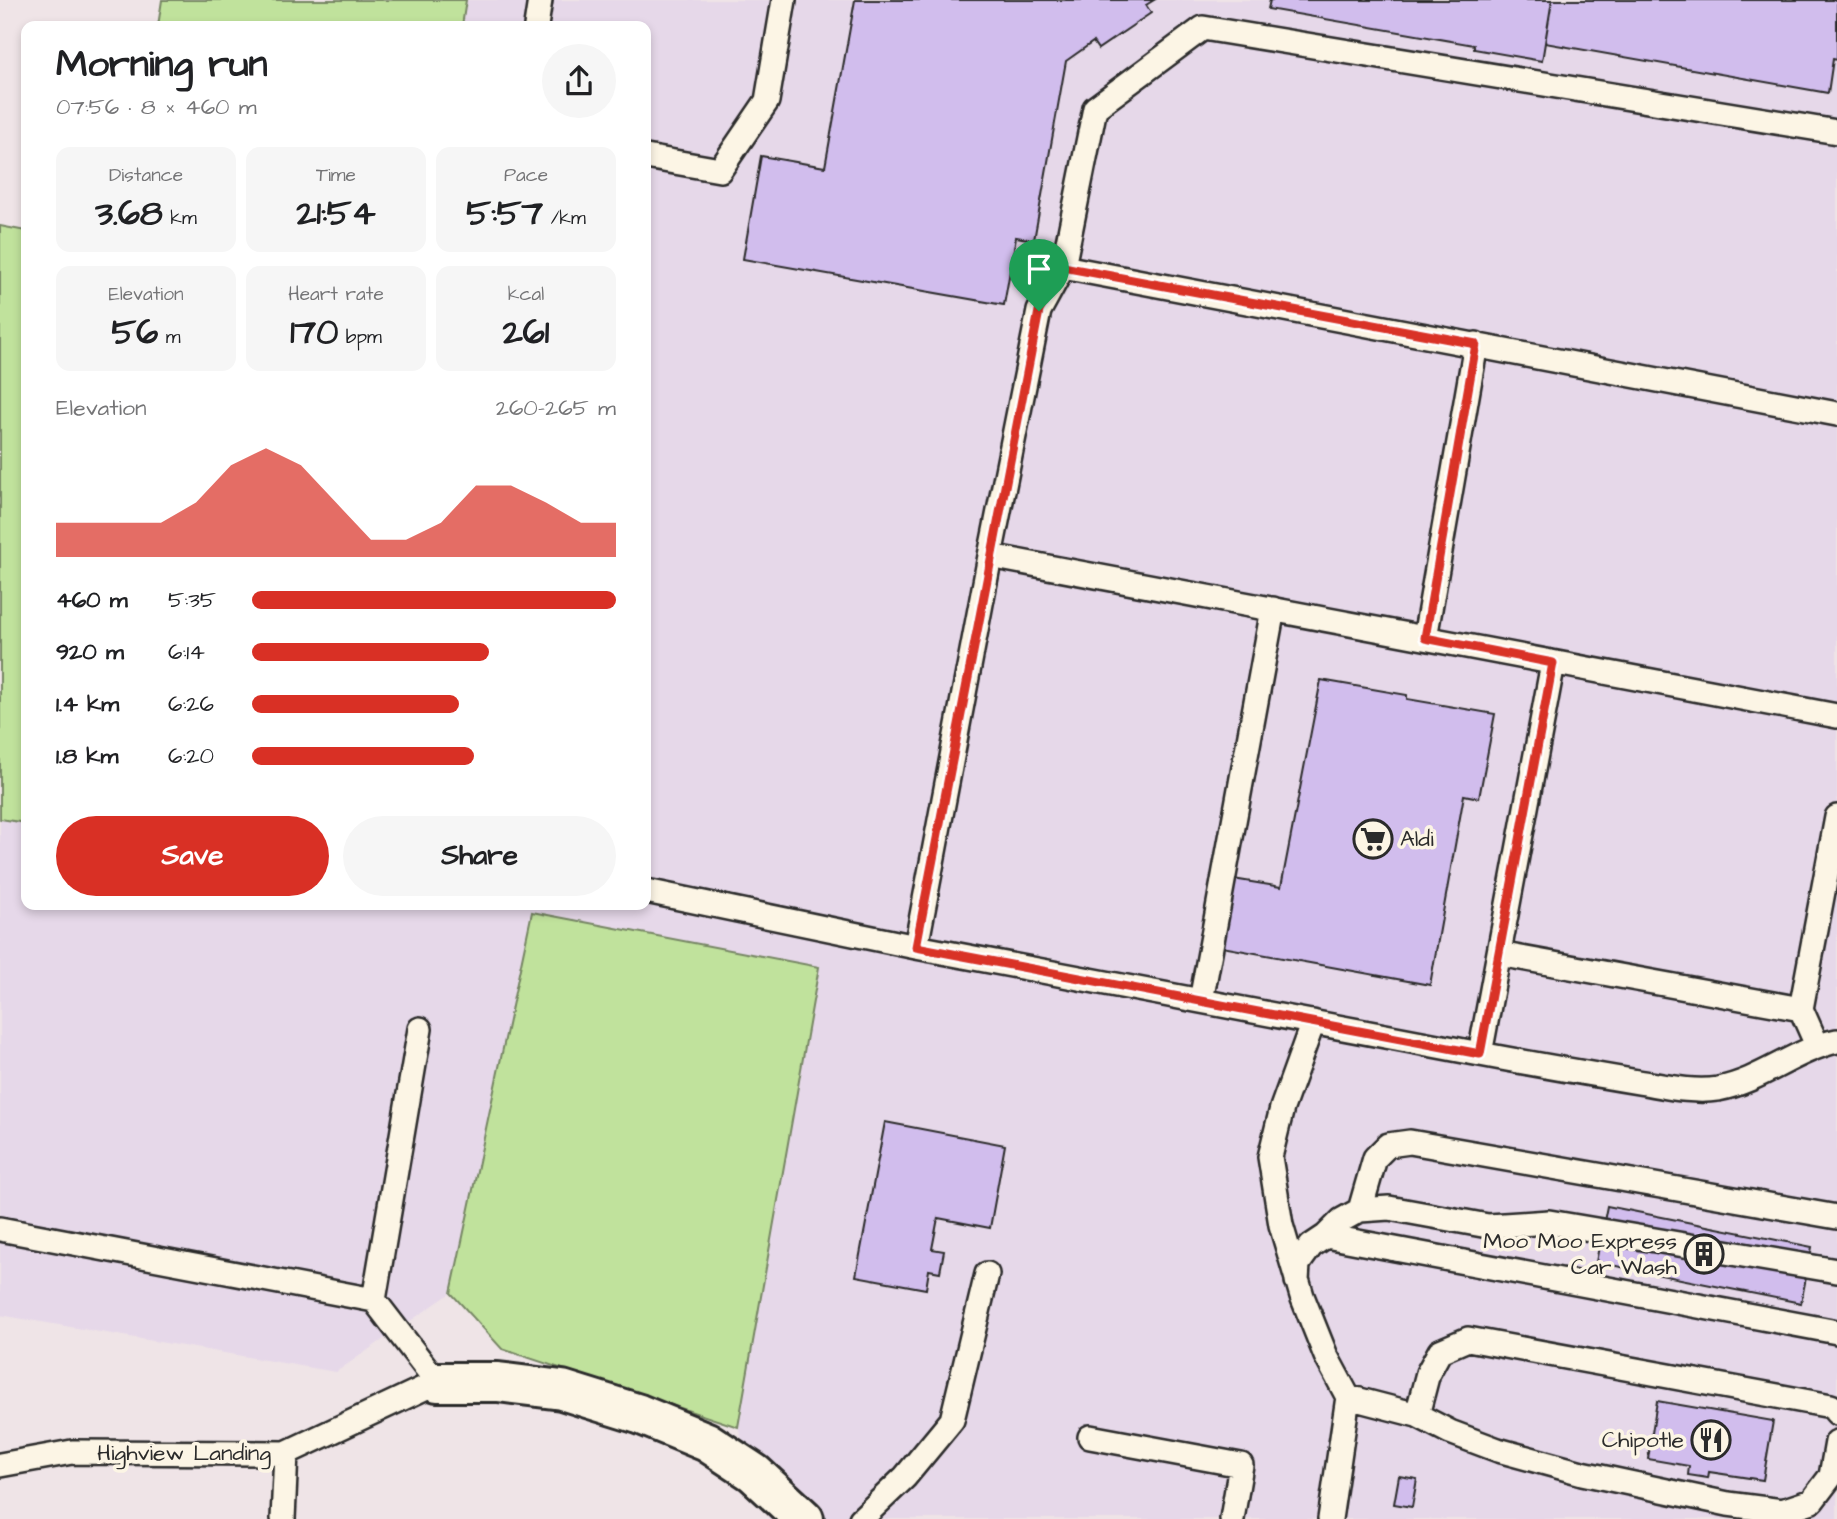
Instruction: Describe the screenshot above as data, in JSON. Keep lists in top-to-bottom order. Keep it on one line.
{"streets":{"lane":["Highview Landing"]},"places":{"supermarket":["Aldi"],"building":["Moo Moo Express Car Wash"],"restaurant":["Chipotle"]},"page":{"heading":["Morning run","07:56 · 8 × 460 m"],"stats":[["Distance","3.68 km"],["Time","21:54"],["Pace","5:57 /km"],["Elevation","56 m"],["Heart rate","170 bpm"],["kcal","261"]],"chart":["Elevation","260–265 m"],"list":[{"name":"460 m","note":"5:35"},{"name":"920 m","note":"6:14"},{"name":"1.4 km","note":"6:26"},{"name":"1.8 km","note":"6:20"}],"buttons":["Save","Share"]}}
